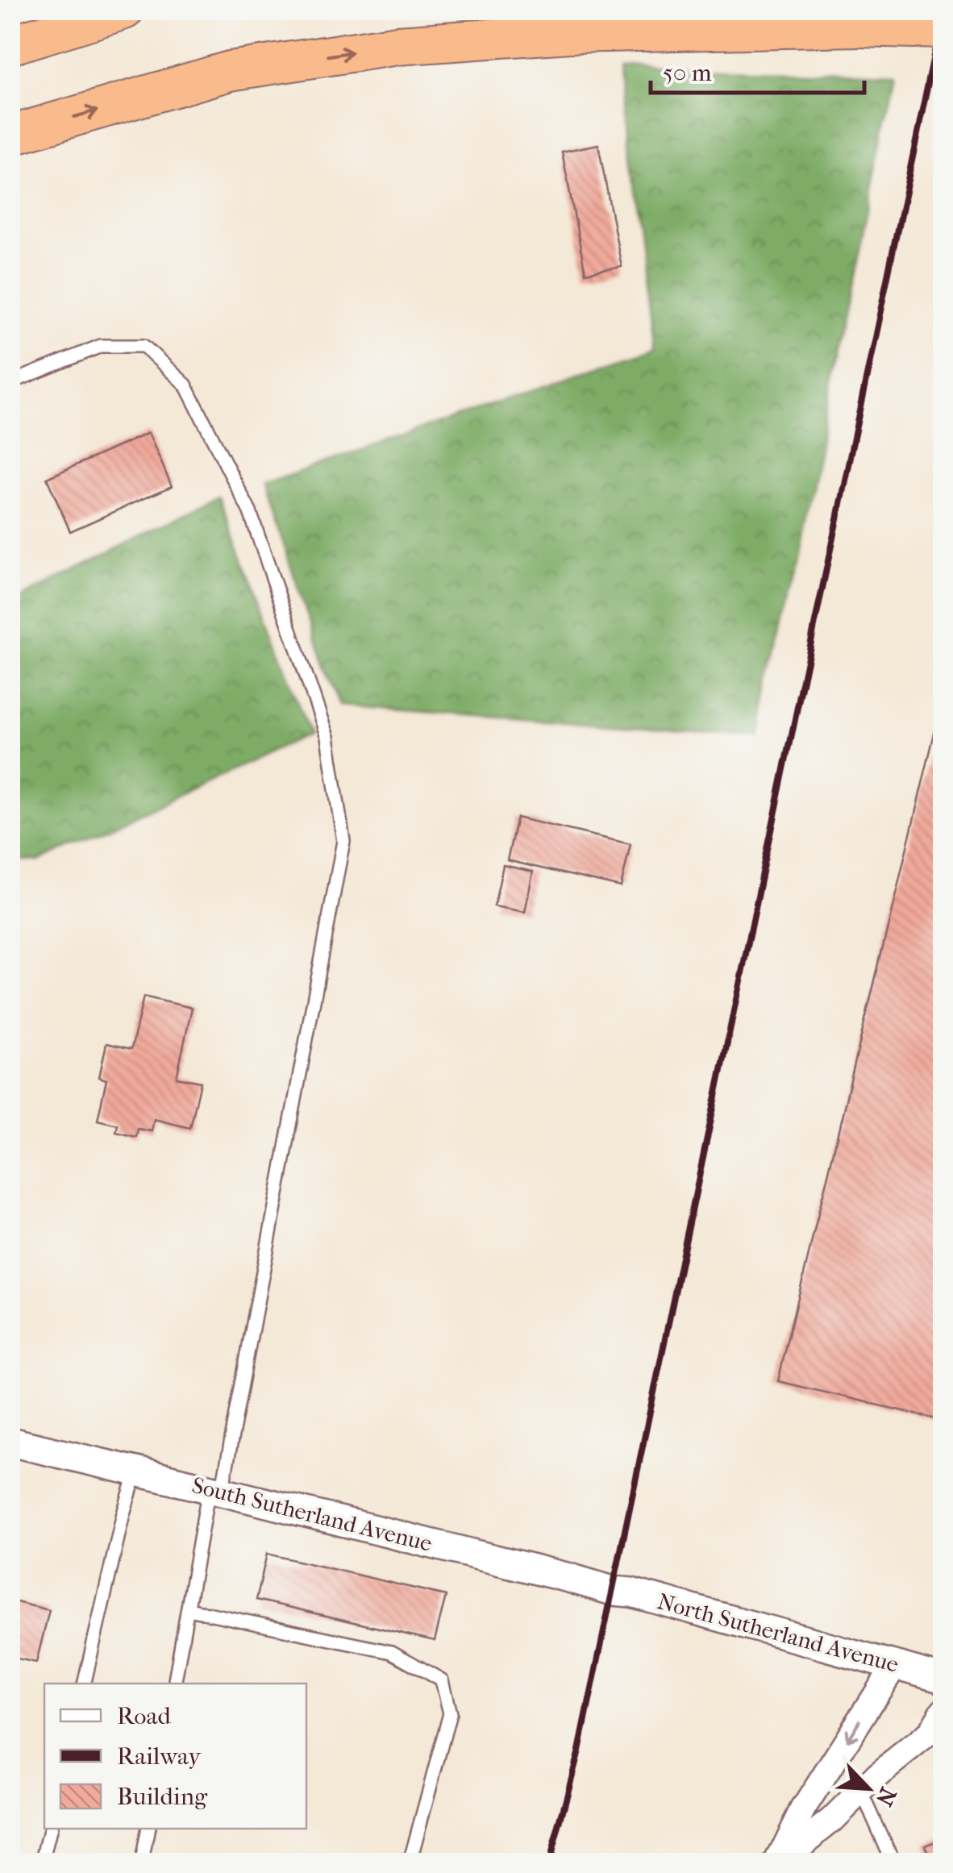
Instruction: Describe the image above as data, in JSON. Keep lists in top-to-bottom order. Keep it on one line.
{"streets":{"street":["South Sutherland Avenue","North Sutherland Avenue"]},"crossings":[["South Sutherland Avenue","North Sutherland Avenue"]],"legend":["Road","Railway","Building"],"scale_bar":"50 m","north":"bottom right"}
